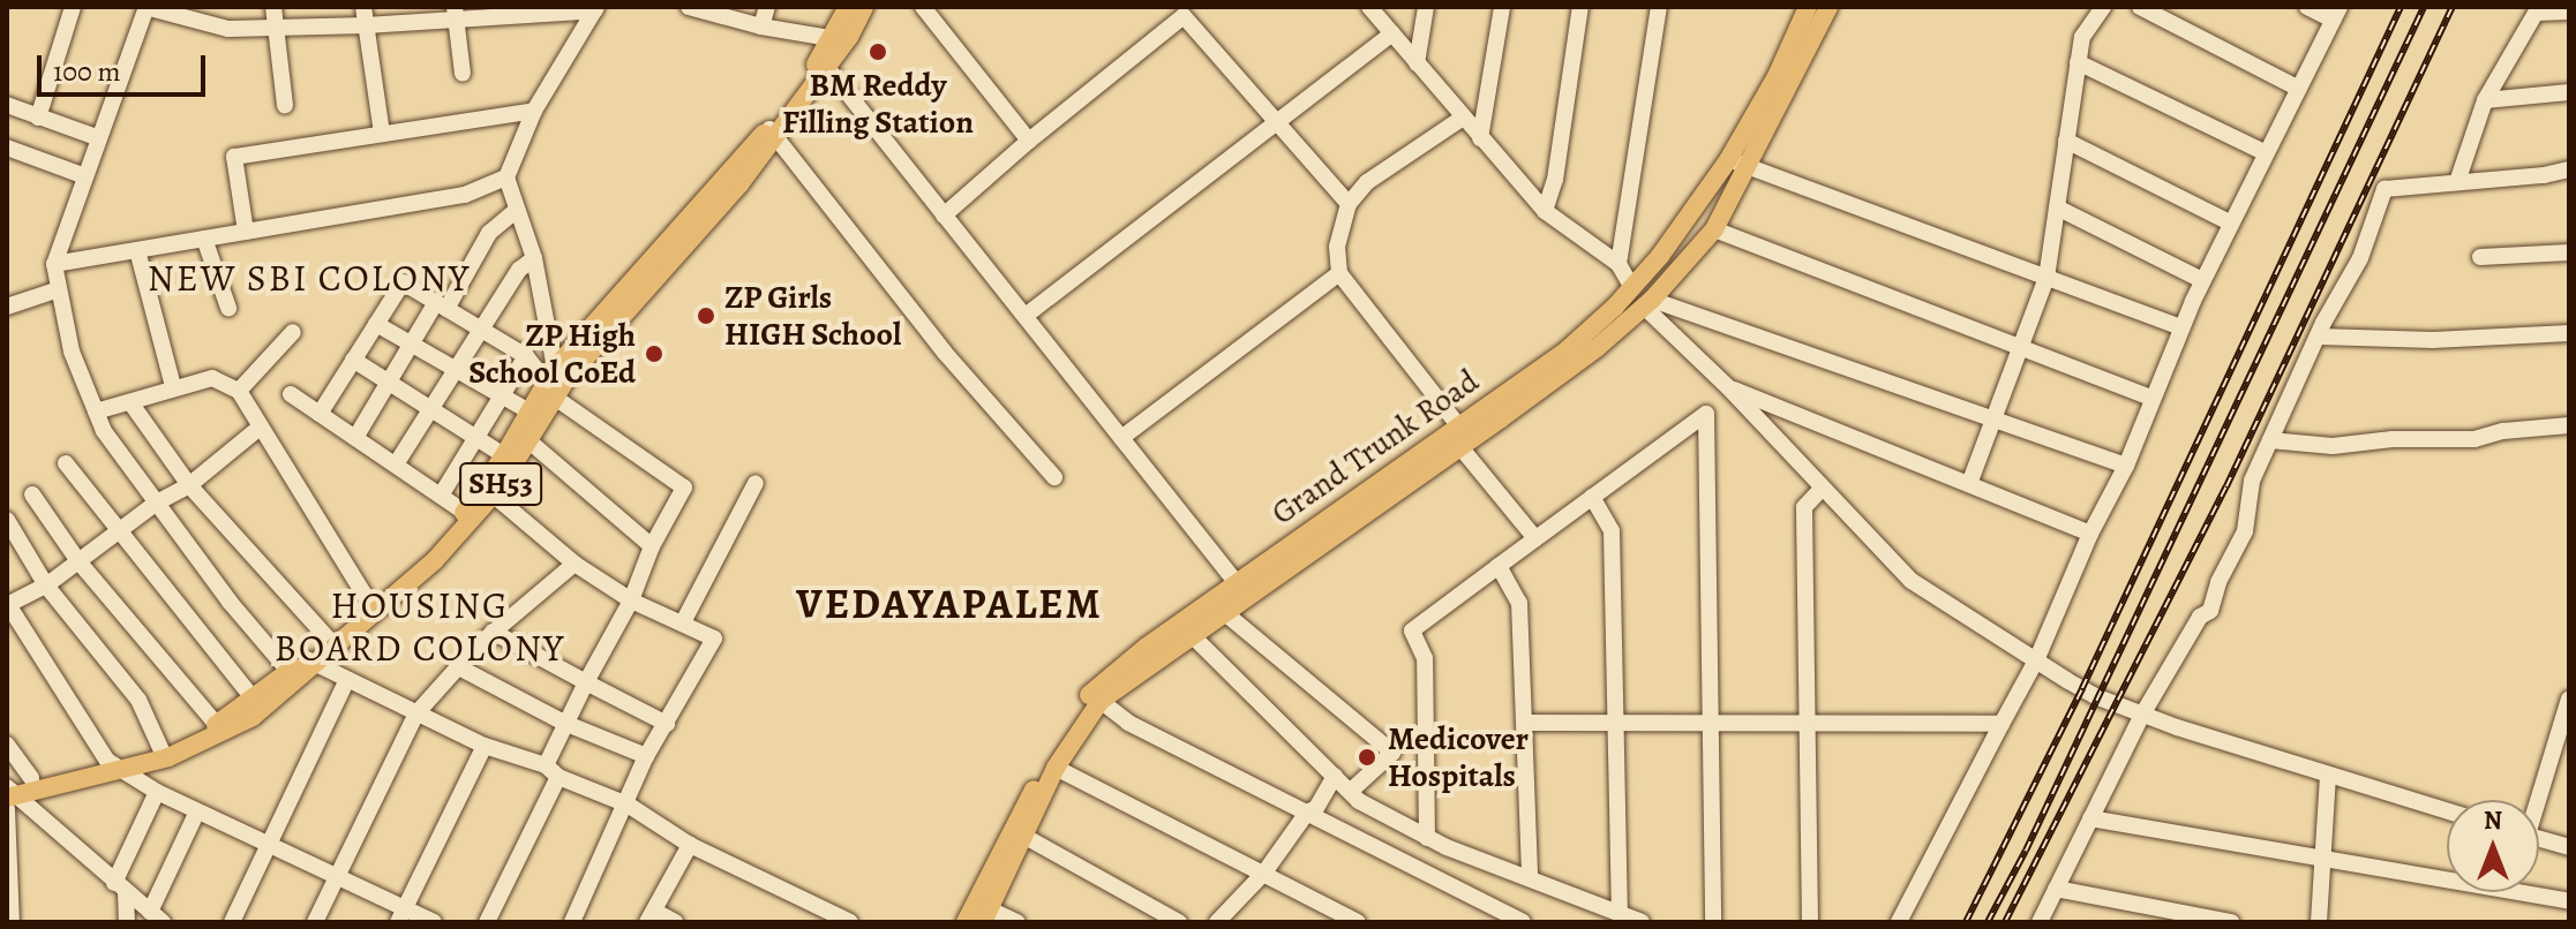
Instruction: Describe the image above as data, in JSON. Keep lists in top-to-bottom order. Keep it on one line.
{"streets":{"main road":["Grand Trunk Road","SH53"]},"districts":["NEW SBI COLONY","VEDAYAPALEM","HOUSING BOARD COLONY"],"places":["BM Reddy Filling Station","ZP Girls HIGH School","ZP High School CoEd","Medicover Hospitals"],"scale_bar":"100 m","north":"top"}
